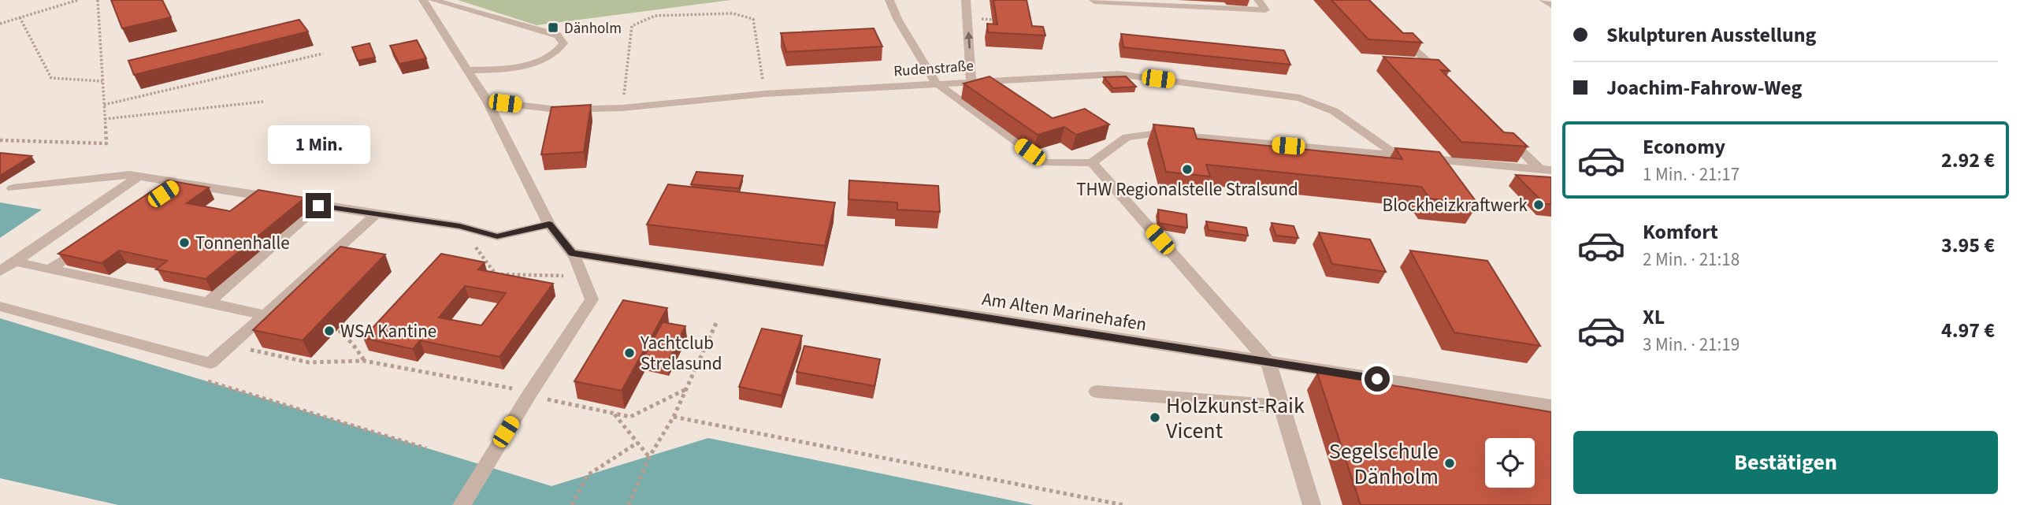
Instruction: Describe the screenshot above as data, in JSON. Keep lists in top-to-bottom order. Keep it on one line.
{"streets":{"street":["Rudenstraße","Am Alten Marinehafen"]},"places":{"transit":["Dänholm"],"other":["THW Regionalstelle Stralsund","Blockheizkraftwerk","Tonnenhalle","WSA Kantine","Yachtclub Strelasund","Holzkunst-Raik Vicent","Segelschule Dänholm"]},"page":{"banner":["Skulpturen Ausstellung","Joachim-Fahrow-Weg"],"list":[{"name":"Economy","note":"1 Min. · 21:17","value":"2.92 €"},{"name":"Komfort","note":"2 Min. · 21:18","value":"3.95 €"},{"name":"XL","note":"3 Min. · 21:19","value":"4.97 €"}],"bubble":"1 Min.","buttons":"Bestätigen"}}
